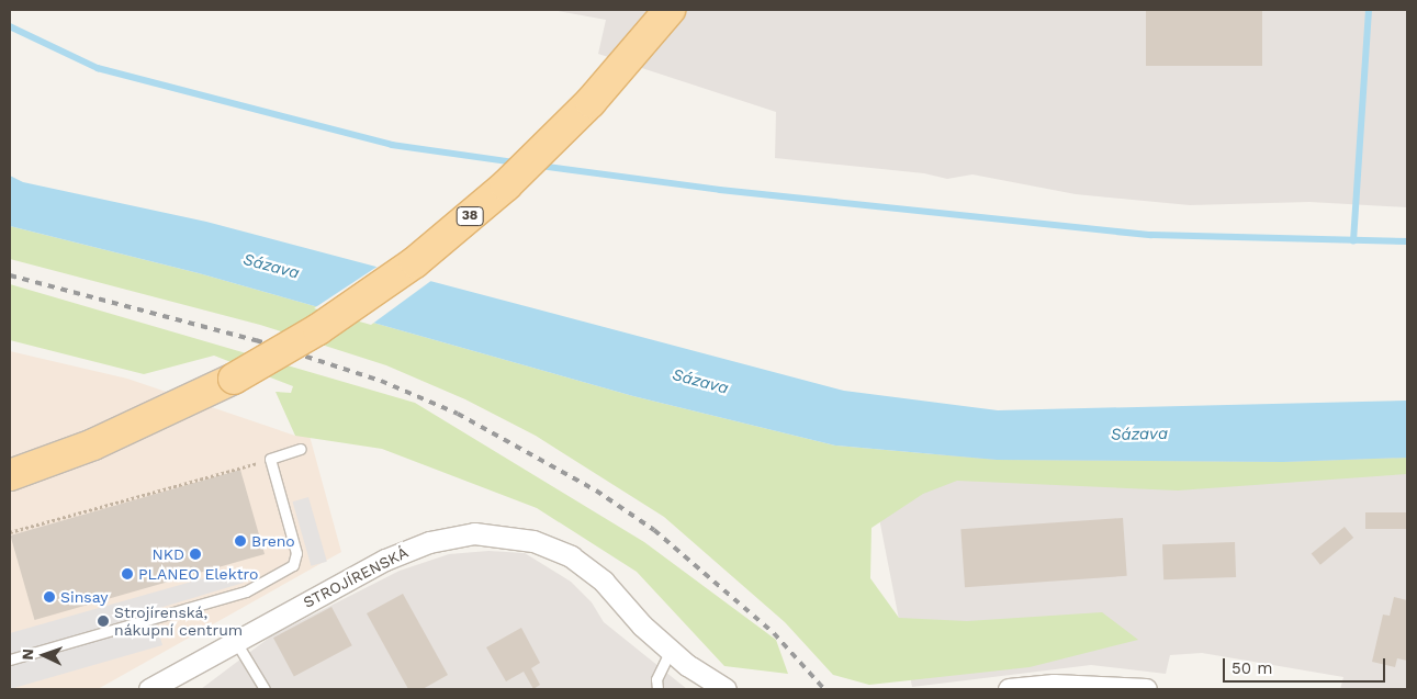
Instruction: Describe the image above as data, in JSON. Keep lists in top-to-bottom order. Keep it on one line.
{"streets":{"main road":["38"],"street":["STROJÍRENSKÁ"]},"water":["Sázava"],"places":["Breno","NKD","PLANEO Elektro","Sinsay","Strojírenská, nákupní centrum"],"scale_bar":"50 m","north":"left"}
